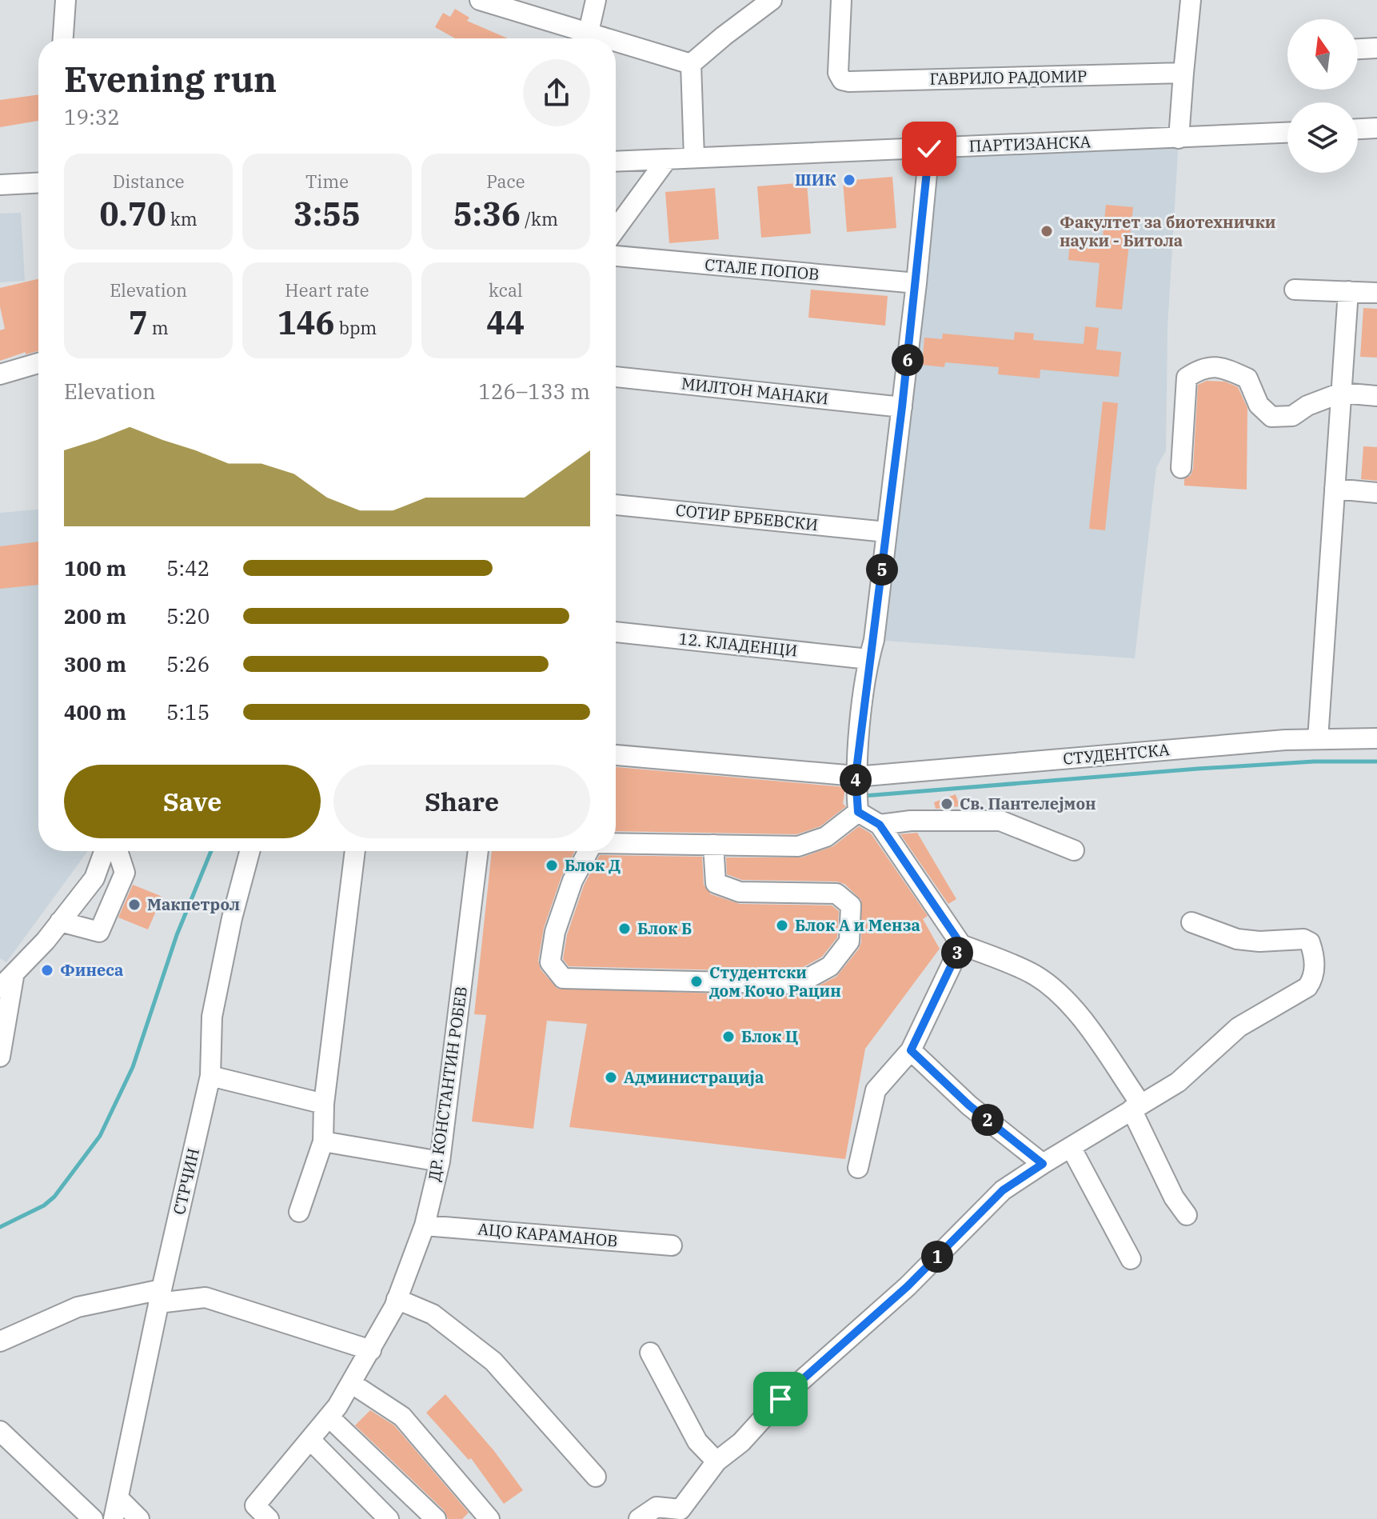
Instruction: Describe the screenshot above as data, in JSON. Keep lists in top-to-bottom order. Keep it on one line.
{"streets":{"street":["ГАВРИЛО РАДОМИР","ПАРТИЗАНСКА","СТАЛЕ ПОПОВ","МИЛТОН МАНАКИ","СОТИР БРБЕВСКИ","12. КЛАДЕНЦИ","СТУДЕНТСКА","ДР. КОНСТАНТИН РОБЕВ","СТРЧИН","АЦО КАРАМАНОВ"]},"crossings":[["ДР. КОНСТАНТИН РОБЕВ","АЦО КАРАМАНОВ"]],"places":["ШИК","Факултет за биотехнички науки - Битола","Св. Пантелејмон","Блок Д","Макпетрол","Блок А и Менза","Блок Б","Финеса","Студентски дом Кочо Рацин","Блок Ц","Администрација"],"north":"top","page":{"heading":["Evening run","19:32"],"stats":[["Distance","0.70 km"],["Time","3:55"],["Pace","5:36 /km"],["Elevation","7 m"],["Heart rate","146 bpm"],["kcal","44"]],"pins":["6","5","4","3","2","1"],"chart":["Elevation","126–133 m"],"list":[{"name":"100 m","note":"5:42"},{"name":"200 m","note":"5:20"},{"name":"300 m","note":"5:26"},{"name":"400 m","note":"5:15"}],"buttons":["Save","Share"]}}
